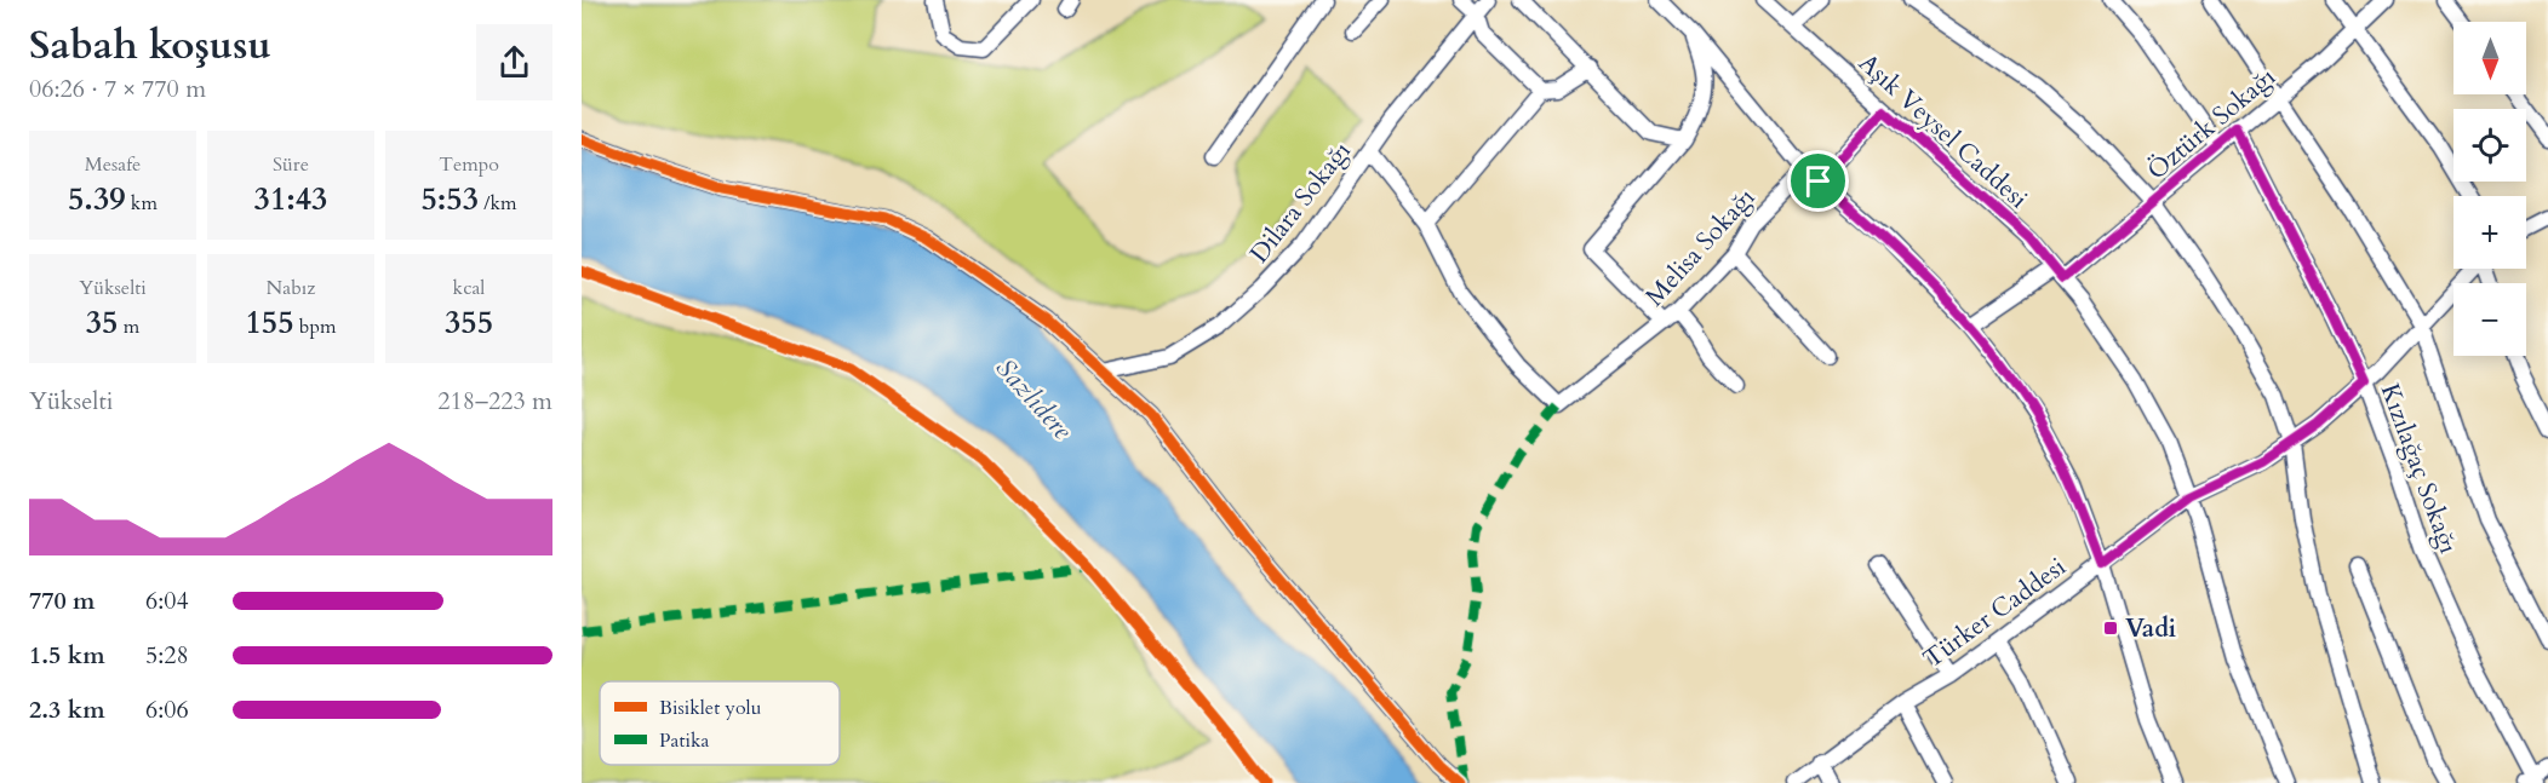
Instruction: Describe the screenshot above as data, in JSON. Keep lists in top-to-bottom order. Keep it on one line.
{"streets":{"street":["Öztürk Sokağı","Aşık Veysel Caddesi","Dilara Sokağı","Melisa Sokağı","Kızılağaç Sokağı","Türker Caddesi"]},"crossings":[["Öztürk Sokağı","Aşık Veysel Caddesi"],["Öztürk Sokağı","Kızılağaç Sokağı"],["Aşık Veysel Caddesi","Türker Caddesi"],["Kızılağaç Sokağı","Türker Caddesi"]],"water":["Sazlıdere"],"places":{"transit":["Vadi"]},"legend":["Bisiklet yolu","Patika"],"north":"bottom","page":{"heading":["Sabah koşusu","06:26 · 7 × 770 m"],"map_buttons":["+","−"],"stats":[["Mesafe","5.39 km"],["Süre","31:43"],["Tempo","5:53 /km"],["Yükselti","35 m"],["Nabız","155 bpm"],["kcal","355"]],"chart":["Yükselti","218–223 m"],"list":[{"name":"770 m","note":"6:04"},{"name":"1.5 km","note":"5:28"},{"name":"2.3 km","note":"6:06"}]}}
